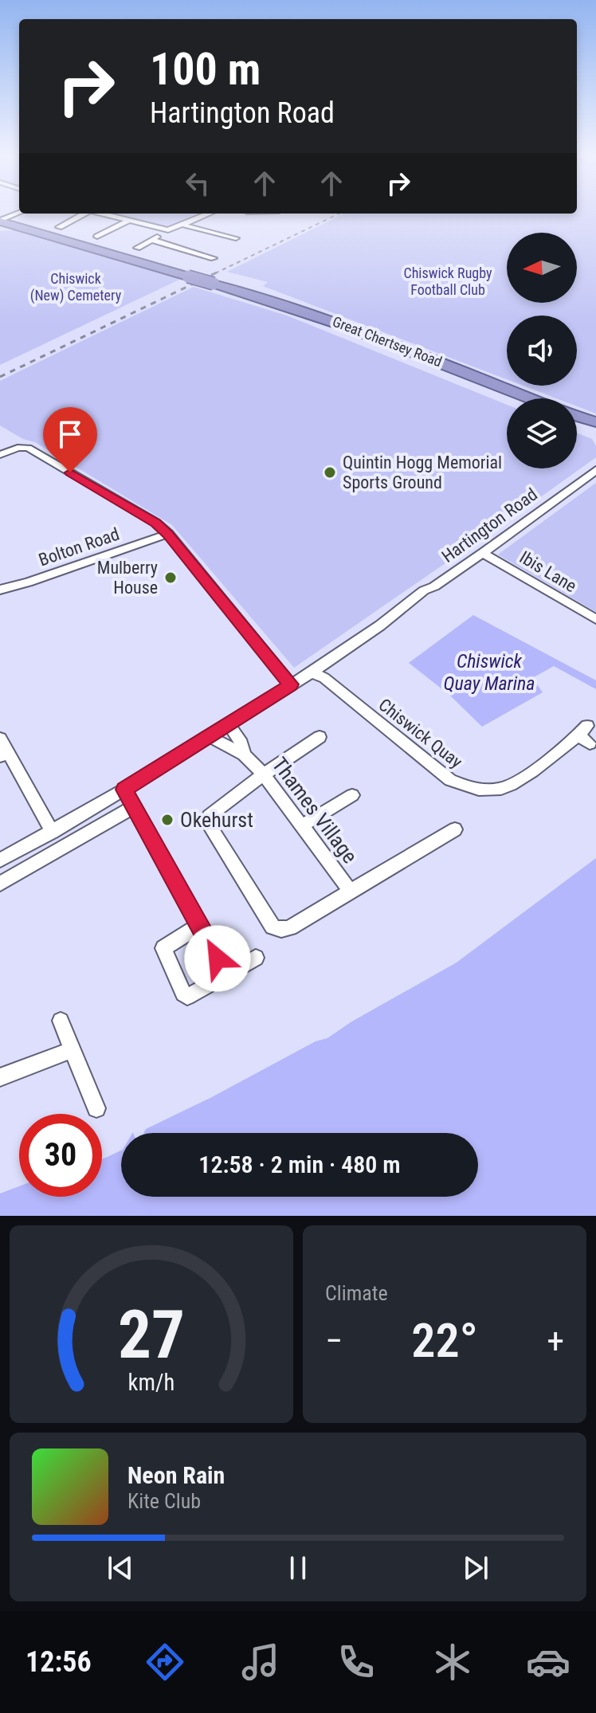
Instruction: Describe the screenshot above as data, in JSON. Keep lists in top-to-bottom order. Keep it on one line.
{"streets":{"highway":["Great Chertsey Road"],"street":["Hartington Road","Bolton Road","Ibis Lane","Chiswick Quay","Thames Village"]},"crossings":[["Hartington Road","Ibis Lane"],["Hartington Road","Chiswick Quay"],["Hartington Road","Thames Village"]],"water":["Chiswick Quay Marina"],"parks":["Chiswick Rugby Football Club","Chiswick (New) Cemetery"],"places":["Quintin Hogg Memorial Sports Ground","Mulberry House","Okehurst"],"north":"left","page":{"turn":["100 m","Hartington Road"],"limit":"30","trip":"12:58 · 2 min · 480 m","tile":"Climate","heat":["−","22°","+"],"song":["Neon Rain","Kite Club"],"tabs":"12:56","gauge":["27","km/h"]}}
